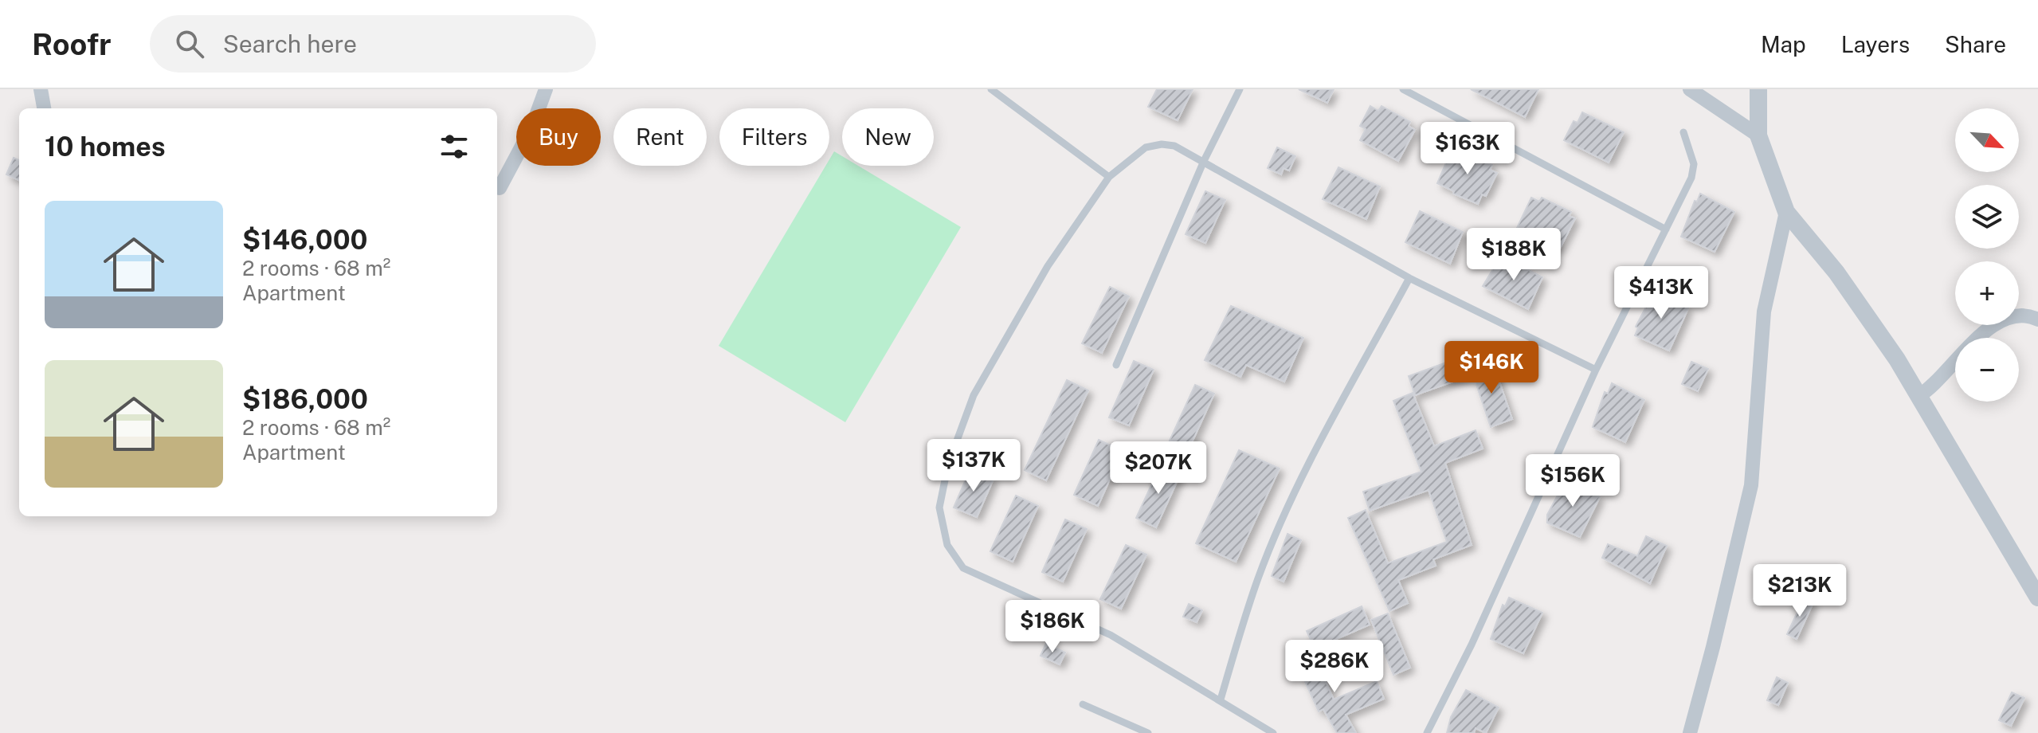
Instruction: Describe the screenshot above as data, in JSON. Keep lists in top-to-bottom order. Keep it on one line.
{"north":"bottom right","page":{"header":"Roofr","search":"Search here","nav":["Map","Layers","Share"],"map_buttons":["+","−"],"chip":["Buy","Rent","Filters","New"],"heading":"10 homes","price":["$163K","$188K","$413K","$146K","$137K","$207K","$156K","$213K","$186K","$286K"],"list":[{"name":"$146,000","note":"2 rooms · 68 m² · Apartment"},{"name":"$186,000","note":"2 rooms · 68 m² · Apartment"}]}}
